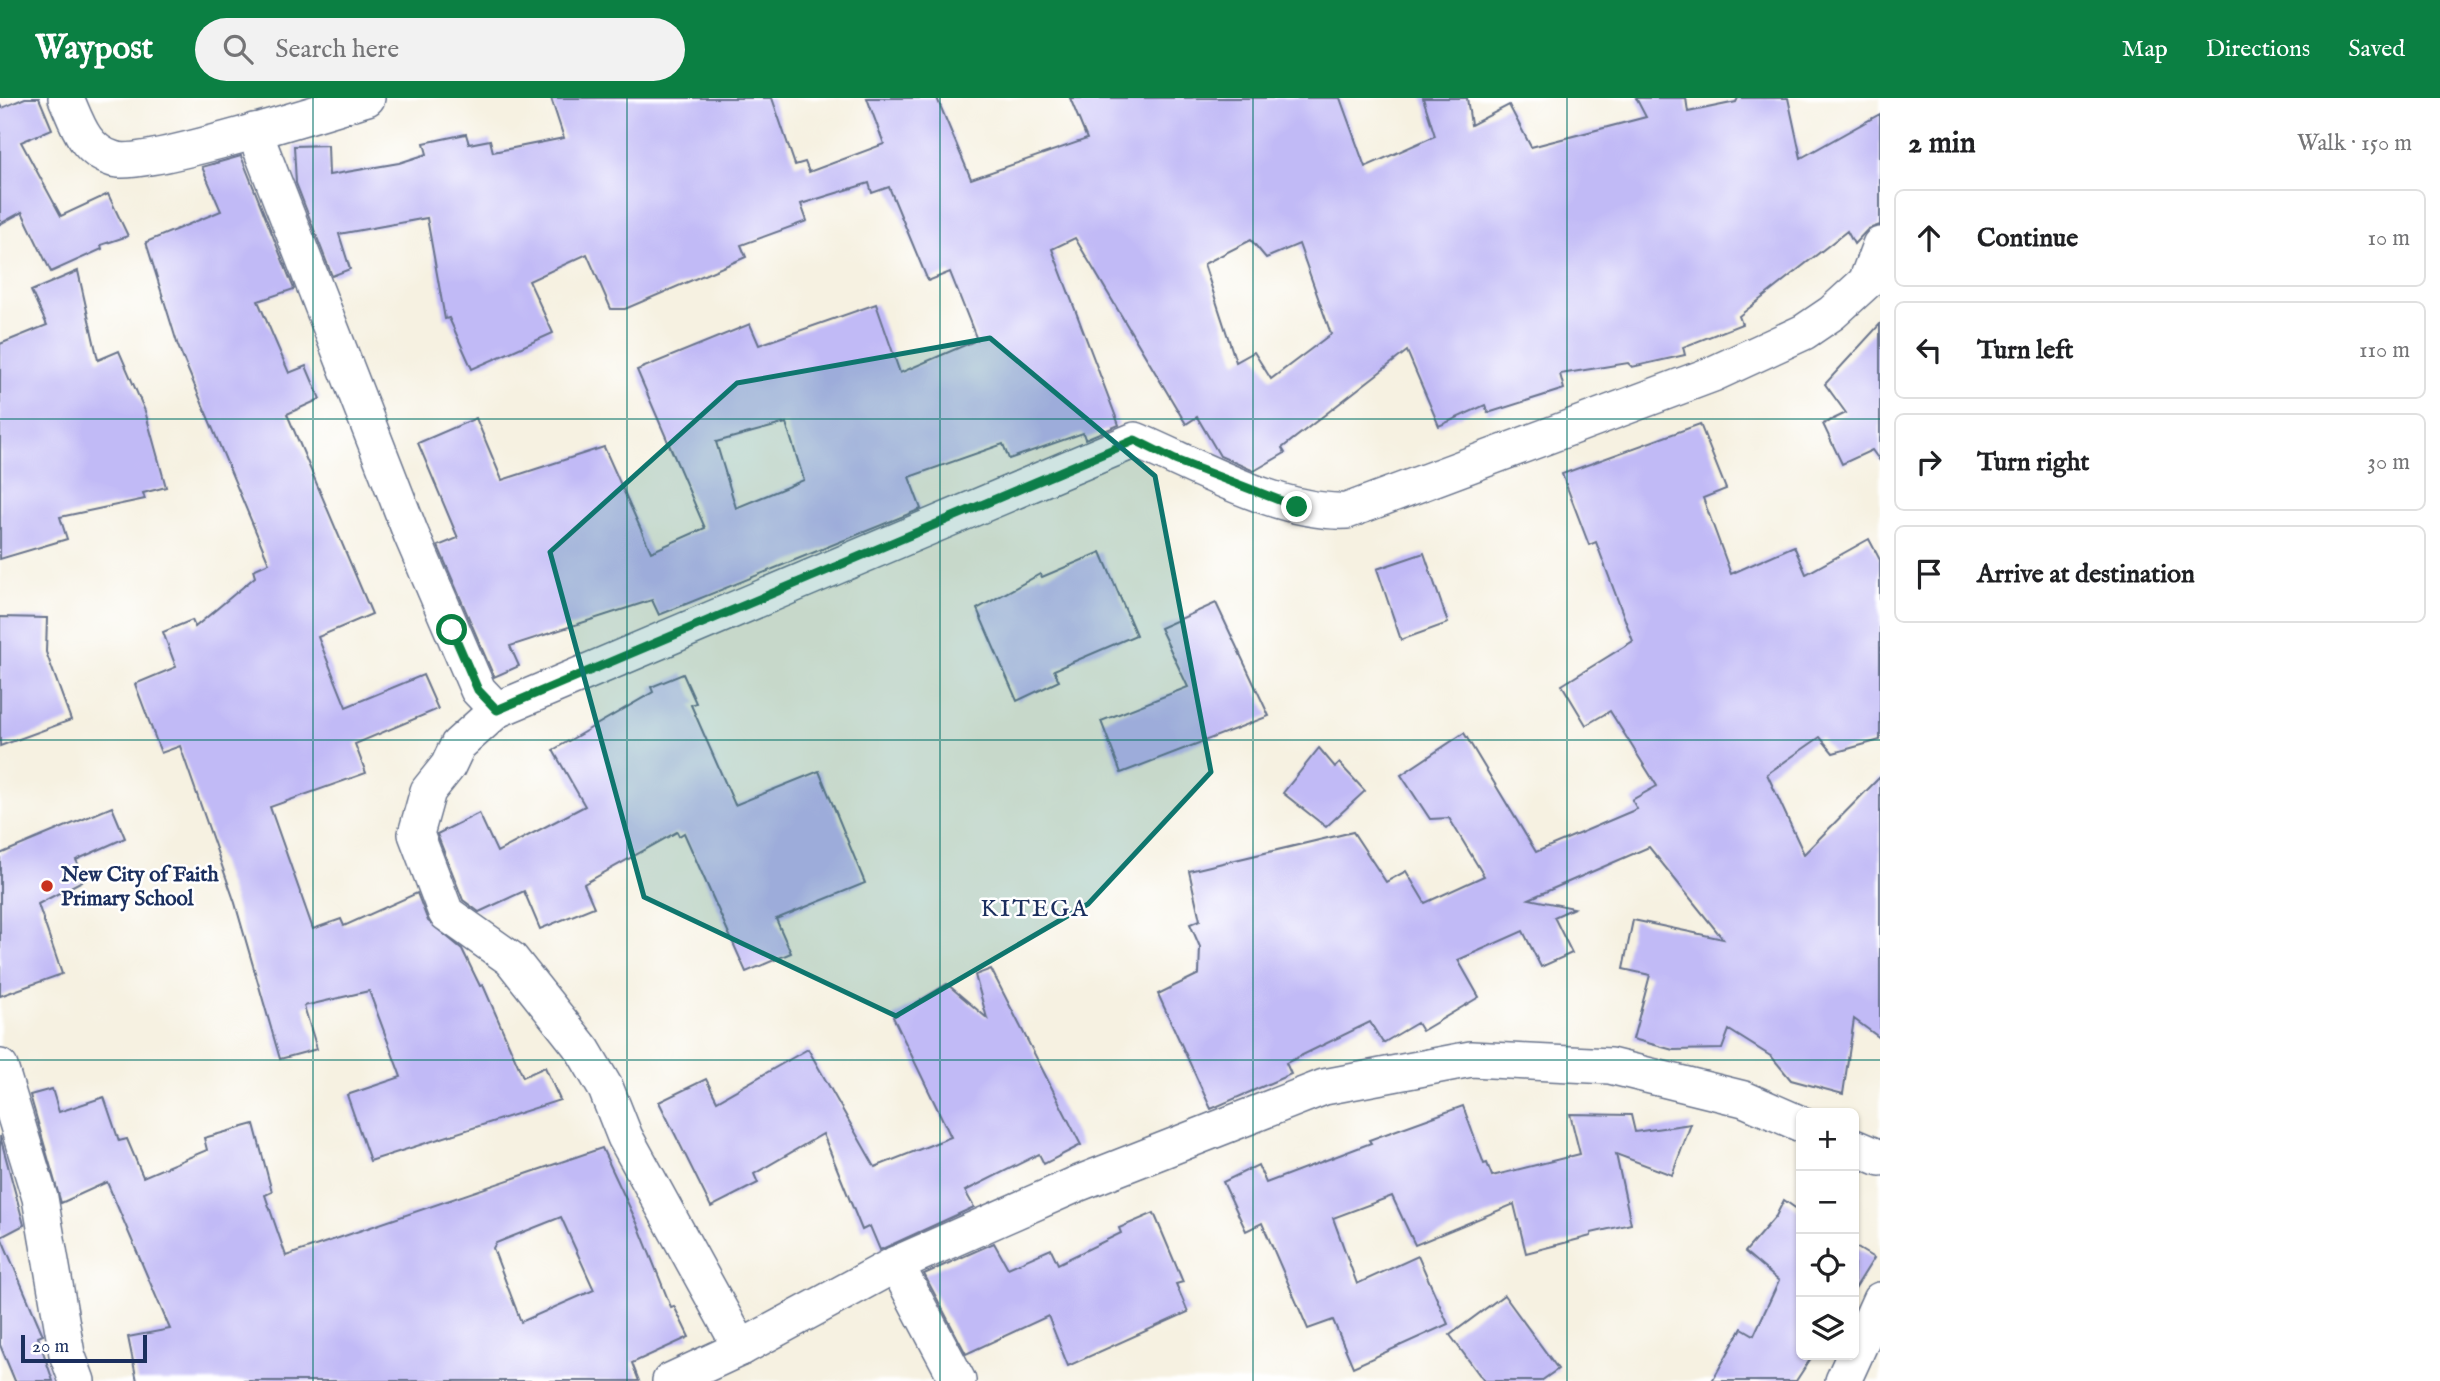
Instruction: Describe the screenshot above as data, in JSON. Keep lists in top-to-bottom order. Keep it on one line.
{"districts":["KITEGA"],"places":["New City of Faith Primary School"],"scale_bar":"20 m","page":{"header":"Waypost","search":"Search here","nav":["Map","Directions","Saved"],"heading":["2 min","Walk · 150 m"],"list":[["Continue","10 m"],["Turn left","110 m"],["Turn right","30 m"],"Arrive at destination"],"map_buttons":["+","−"],"scale":"20 m"}}
